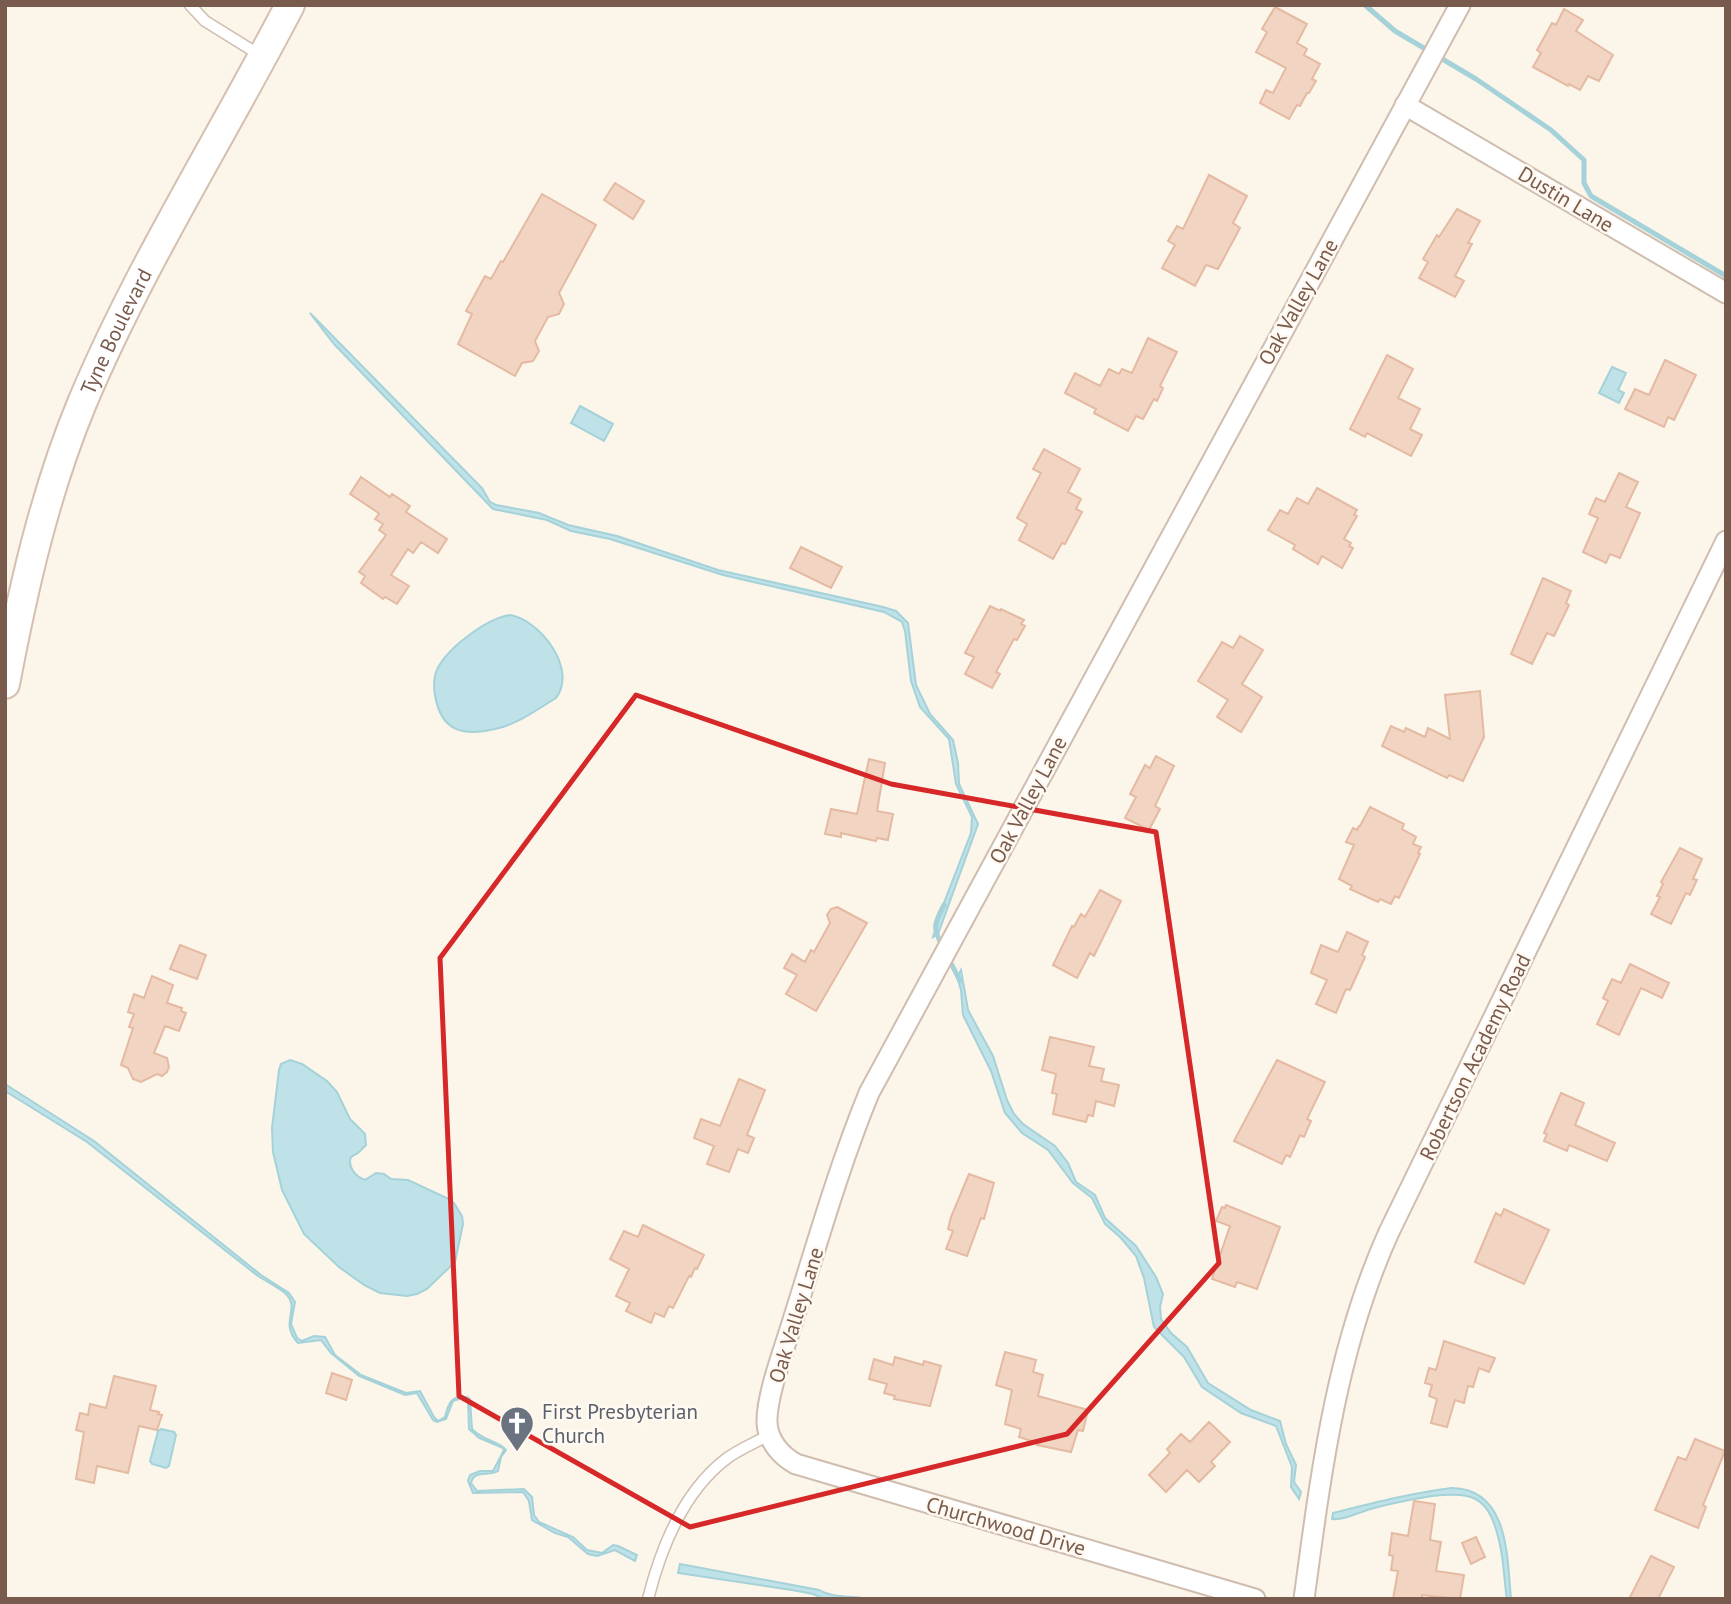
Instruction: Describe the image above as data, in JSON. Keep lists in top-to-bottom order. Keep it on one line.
{"streets":{"street":["Dustin Lane","Oak Valley Lane","Tyne Boulevard","Robertson Academy Road","Churchwood Drive"]},"crossings":[["Dustin Lane","Oak Valley Lane"],["Oak Valley Lane","Churchwood Drive"]],"places":{"church":["First Presbyterian Church"]}}
